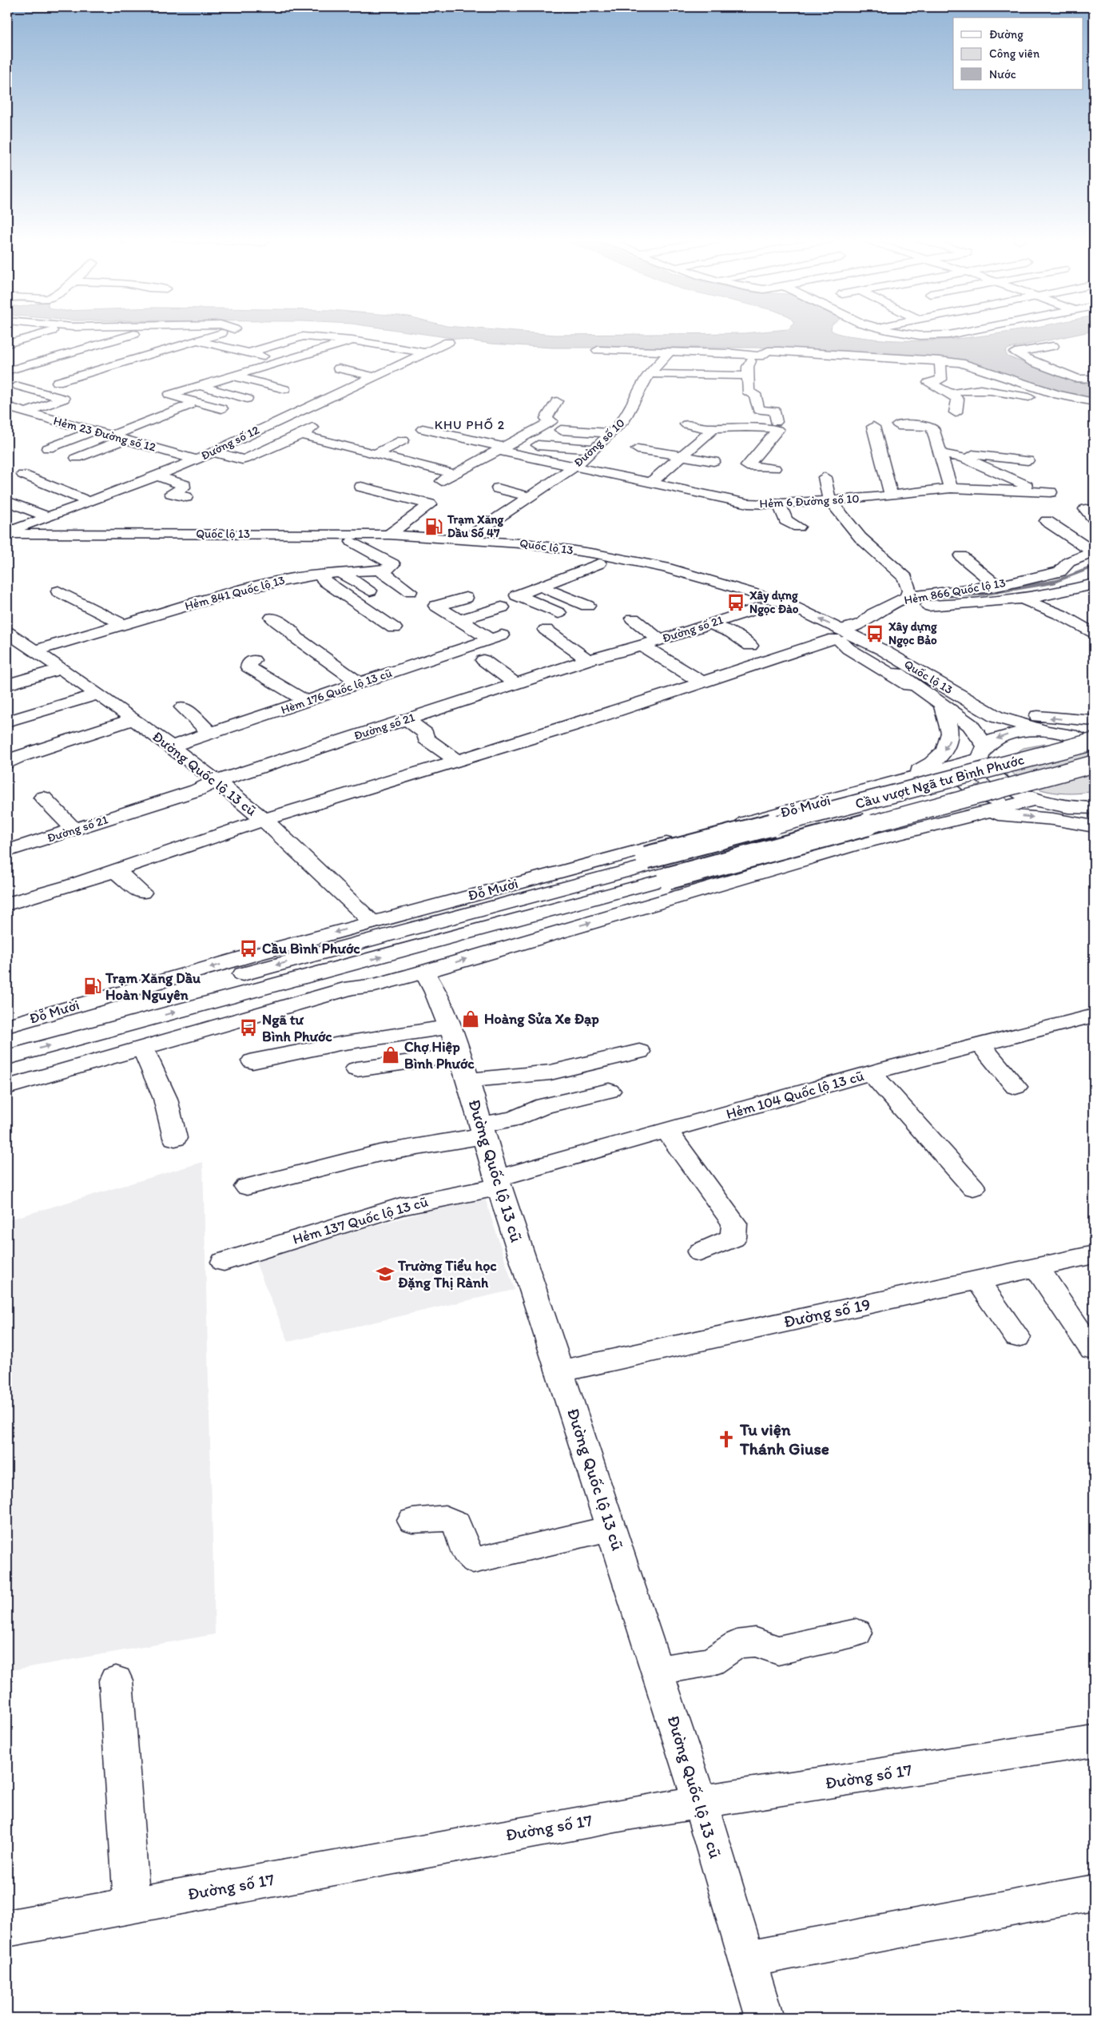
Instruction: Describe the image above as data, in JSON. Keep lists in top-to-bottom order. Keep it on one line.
{"streets":{"main road":["Hẻm 23 Đường số 12","Đường số 12","Đường số 10","Hẻm 6 Đường số 10","Quốc lộ 13","Hẻm 866 Quốc lộ 13","Hẻm 841 Quốc lộ 13","Đường số 21","Hèm 176 Quốc lộ 13 cũ","Đường Quốc lộ 13 cũ","Cầu vượt Ngã tư Bình Phước","Đỗ Mười","Hẻm 104 Quốc lộ 13 cũ","Hẻm 137 Quốc lộ 13 cũ","Đường số 19","Đường số 17"]},"crossings":[["Hẻm 23 Đường số 12","Đường số 12"],["Đường số 12","Quốc lộ 13"],["Đường số 10","Hẻm 6 Đường số 10"],["Đường số 10","Quốc lộ 13"],["Quốc lộ 13","Hẻm 866 Quốc lộ 13"],["Quốc lộ 13","Đường số 21"],["Quốc lộ 13","Đỗ Mười"],["Hẻm 866 Quốc lộ 13","Đường Quốc lộ 13 cũ"],["Hẻm 841 Quốc lộ 13","Đường Quốc lộ 13 cũ"],["Đường số 21","Đường Quốc lộ 13 cũ"],["Hèm 176 Quốc lộ 13 cũ","Đường Quốc lộ 13 cũ"],["Đường Quốc lộ 13 cũ","Đỗ Mười"],["Đường Quốc lộ 13 cũ","Hẻm 104 Quốc lộ 13 cũ"],["Đường Quốc lộ 13 cũ","Hẻm 137 Quốc lộ 13 cũ"],["Đường Quốc lộ 13 cũ","Đường số 19"],["Đường Quốc lộ 13 cũ","Đường số 17"],["Cầu vượt Ngã tư Bình Phước","Đỗ Mười"],["Hẻm 104 Quốc lộ 13 cũ","Hẻm 137 Quốc lộ 13 cũ"]],"districts":["KHU PHỐ 2"],"places":{"fuel station":["Trạm Xăng Dầu Số 47","Trạm Xăng Dầu Hoàn Nguyên"],"bus stop":["Xây dựng Ngọc Đào","Xây dựng Ngọc Bảo","Cầu Bình Phước","Ngã tư Bình Phước"],"shop":["Hoàng Sửa Xe Đạp","Chợ Hiệp Bình Phước"],"school or university":["Trường Tiểu học Đặng Thị Rành"],"church":["Tu viện Thánh Giuse"]},"legend":["Đường","Công viên","Nước"]}
